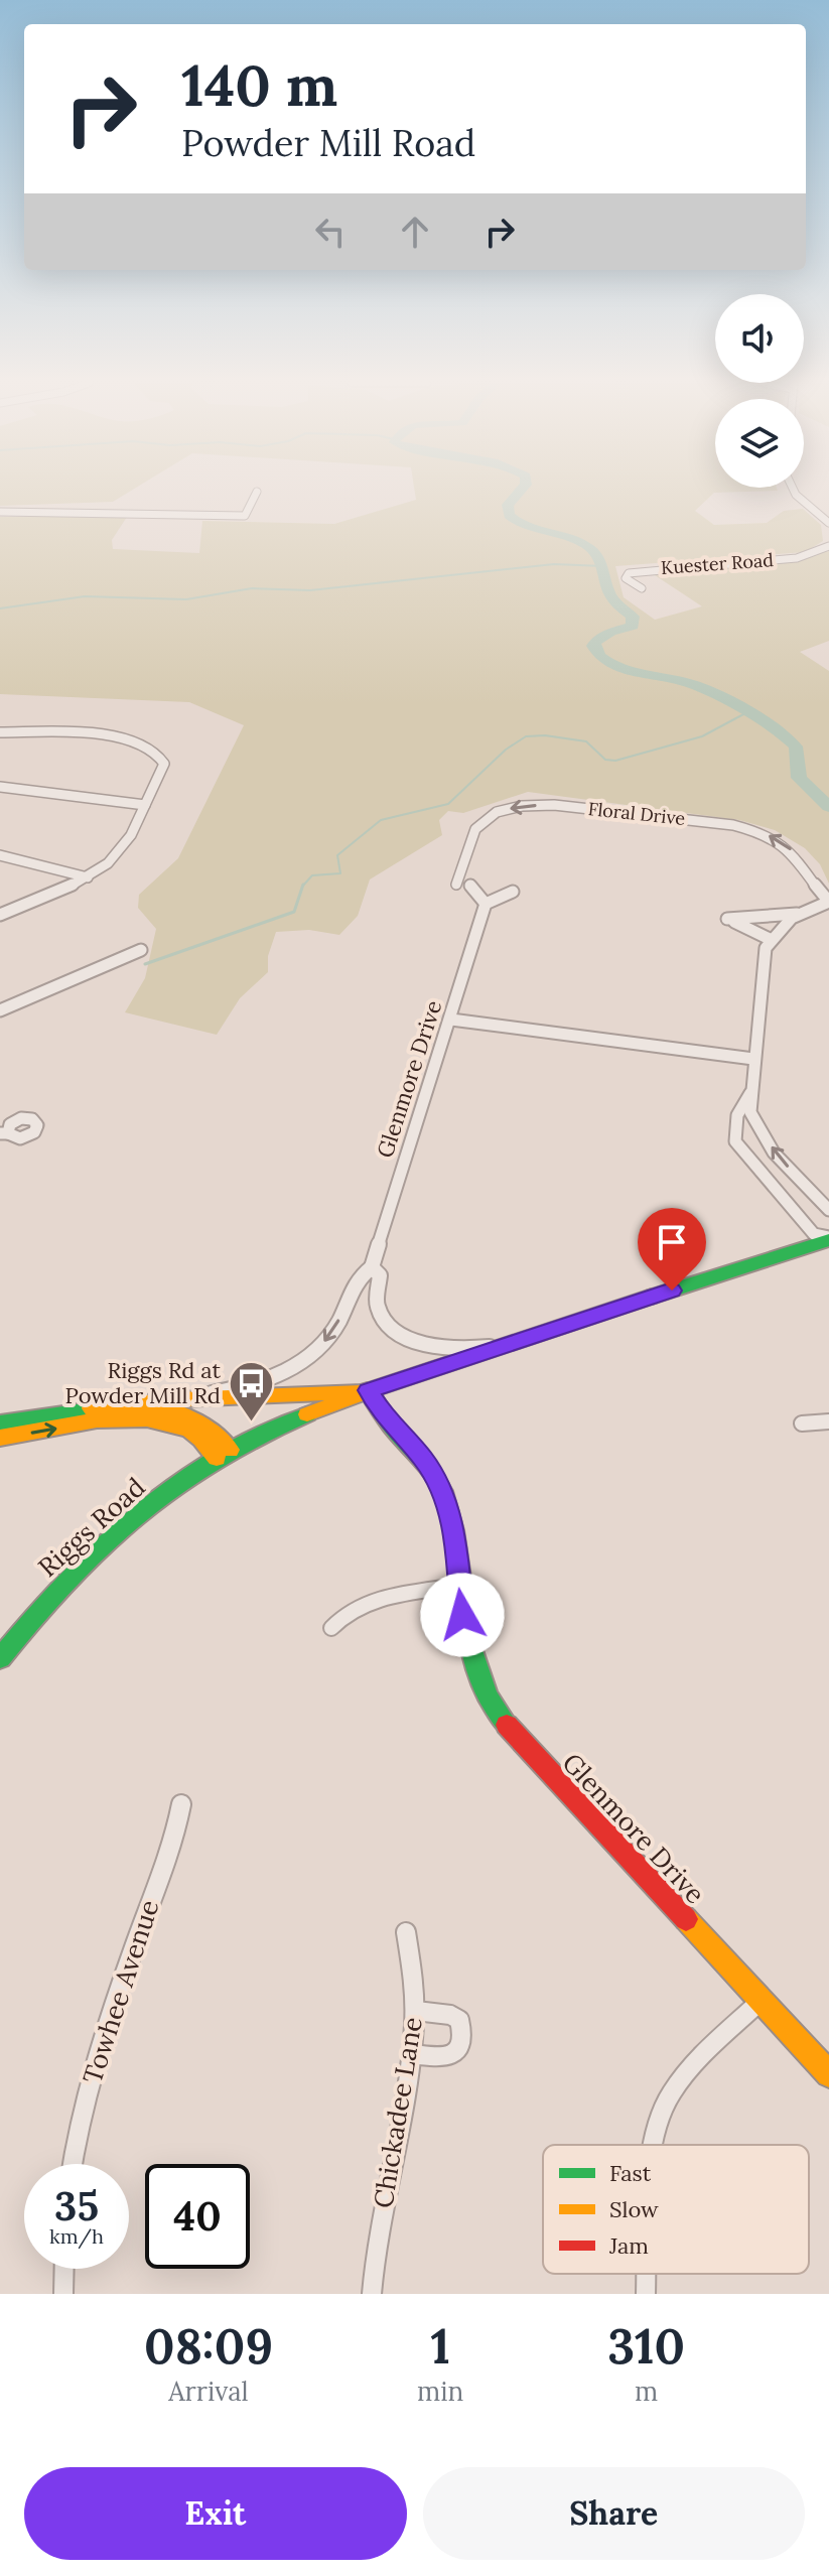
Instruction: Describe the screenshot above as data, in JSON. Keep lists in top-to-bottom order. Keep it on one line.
{"streets":{"main road":["Glenmore Drive","Riggs Road"],"street":["Kuester Road","Floral Drive","Towhee Avenue","Chickadee Lane"]},"crossings":[["Glenmore Drive","Riggs Road"]],"one_way":["Floral Drive"],"places":{"bus stop":["Riggs Rd at Powder Mill Rd"]},"legend":["Fast","Slow","Jam"],"page":{"turn":["140 m","Powder Mill Road"],"speed":"35 km/h","limit":"40","eta":["08:09","Arrival","1","min","310","m"],"buttons":["Exit","Share"]}}
